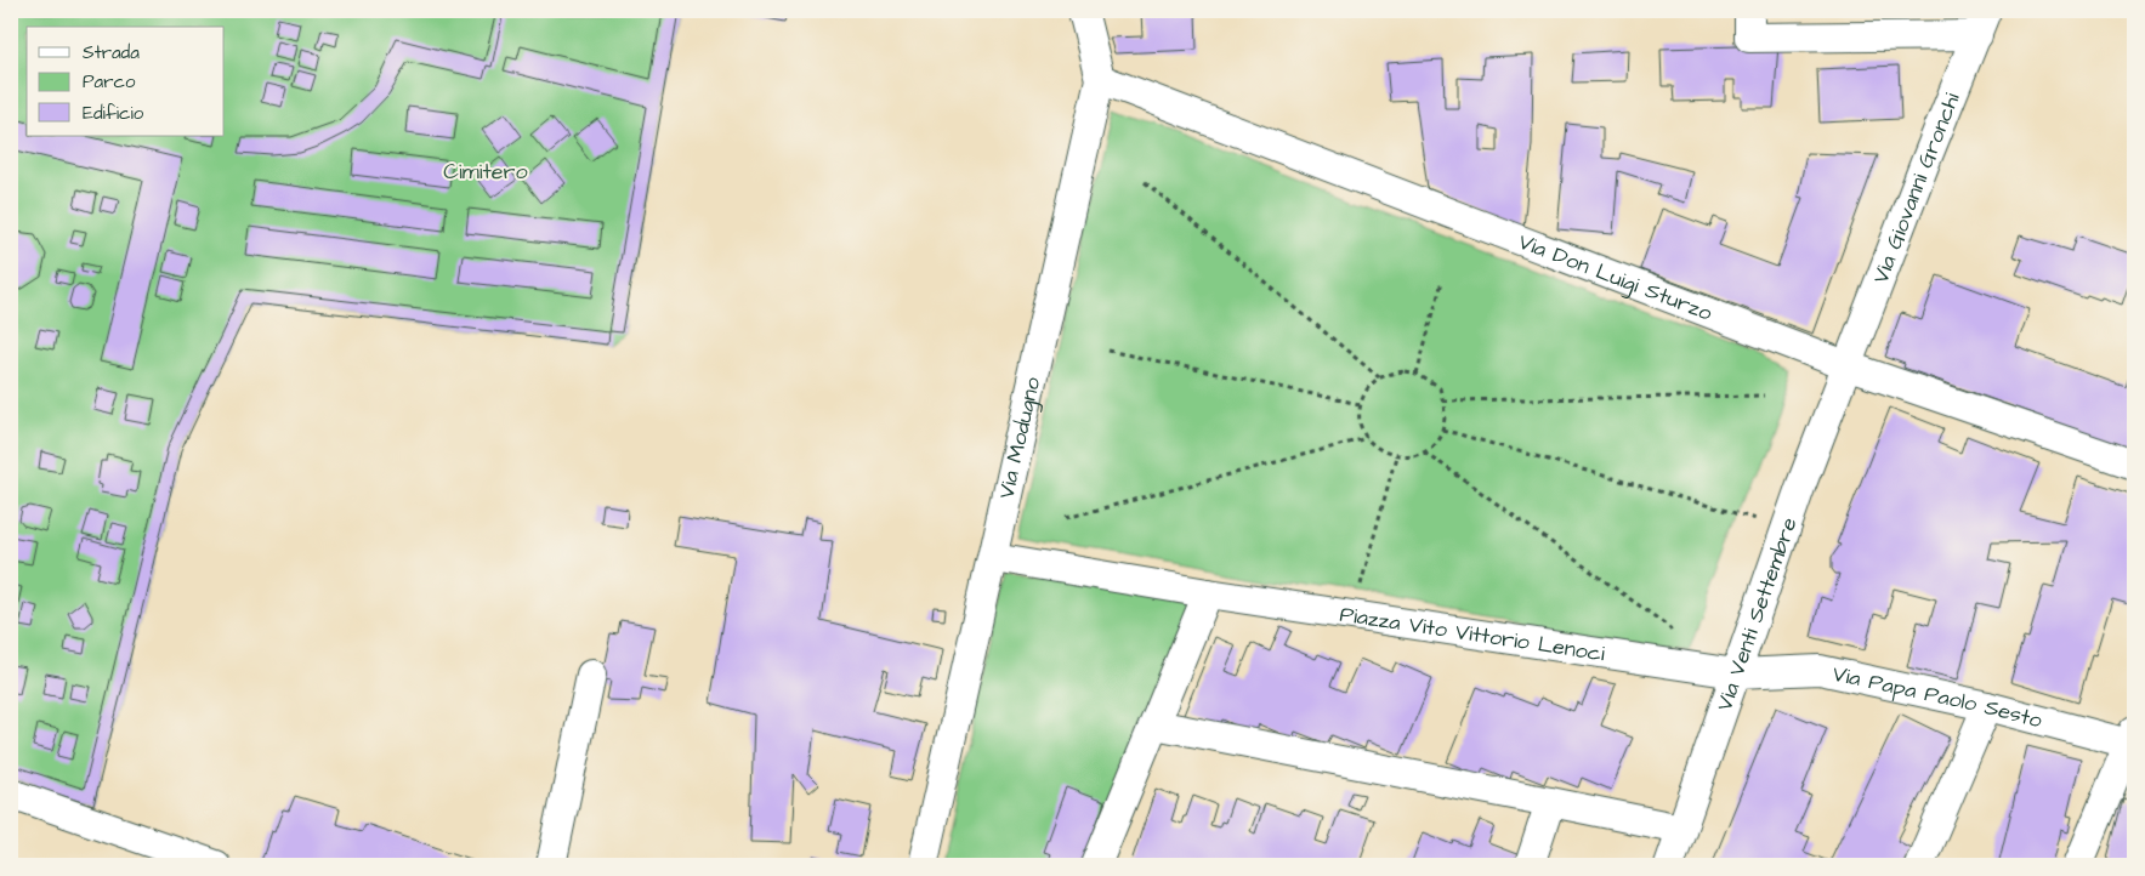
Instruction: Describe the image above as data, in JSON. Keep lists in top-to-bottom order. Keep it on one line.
{"streets":{"street":["Via Giovanni Gronchi","Via Don Luigi Sturzo","Via Modugno","Via Venti Settembre","Piazza Vito Vittorio Lenoci","Via Papa Paolo Sesto"]},"crossings":[["Via Giovanni Gronchi","Via Don Luigi Sturzo"],["Via Giovanni Gronchi","Via Venti Settembre"],["Via Don Luigi Sturzo","Via Modugno"],["Via Don Luigi Sturzo","Via Venti Settembre"],["Via Modugno","Piazza Vito Vittorio Lenoci"],["Via Venti Settembre","Piazza Vito Vittorio Lenoci"],["Via Venti Settembre","Via Papa Paolo Sesto"],["Piazza Vito Vittorio Lenoci","Via Papa Paolo Sesto"]],"parks":["Cimitero"],"legend":["Strada","Parco","Edificio"]}
